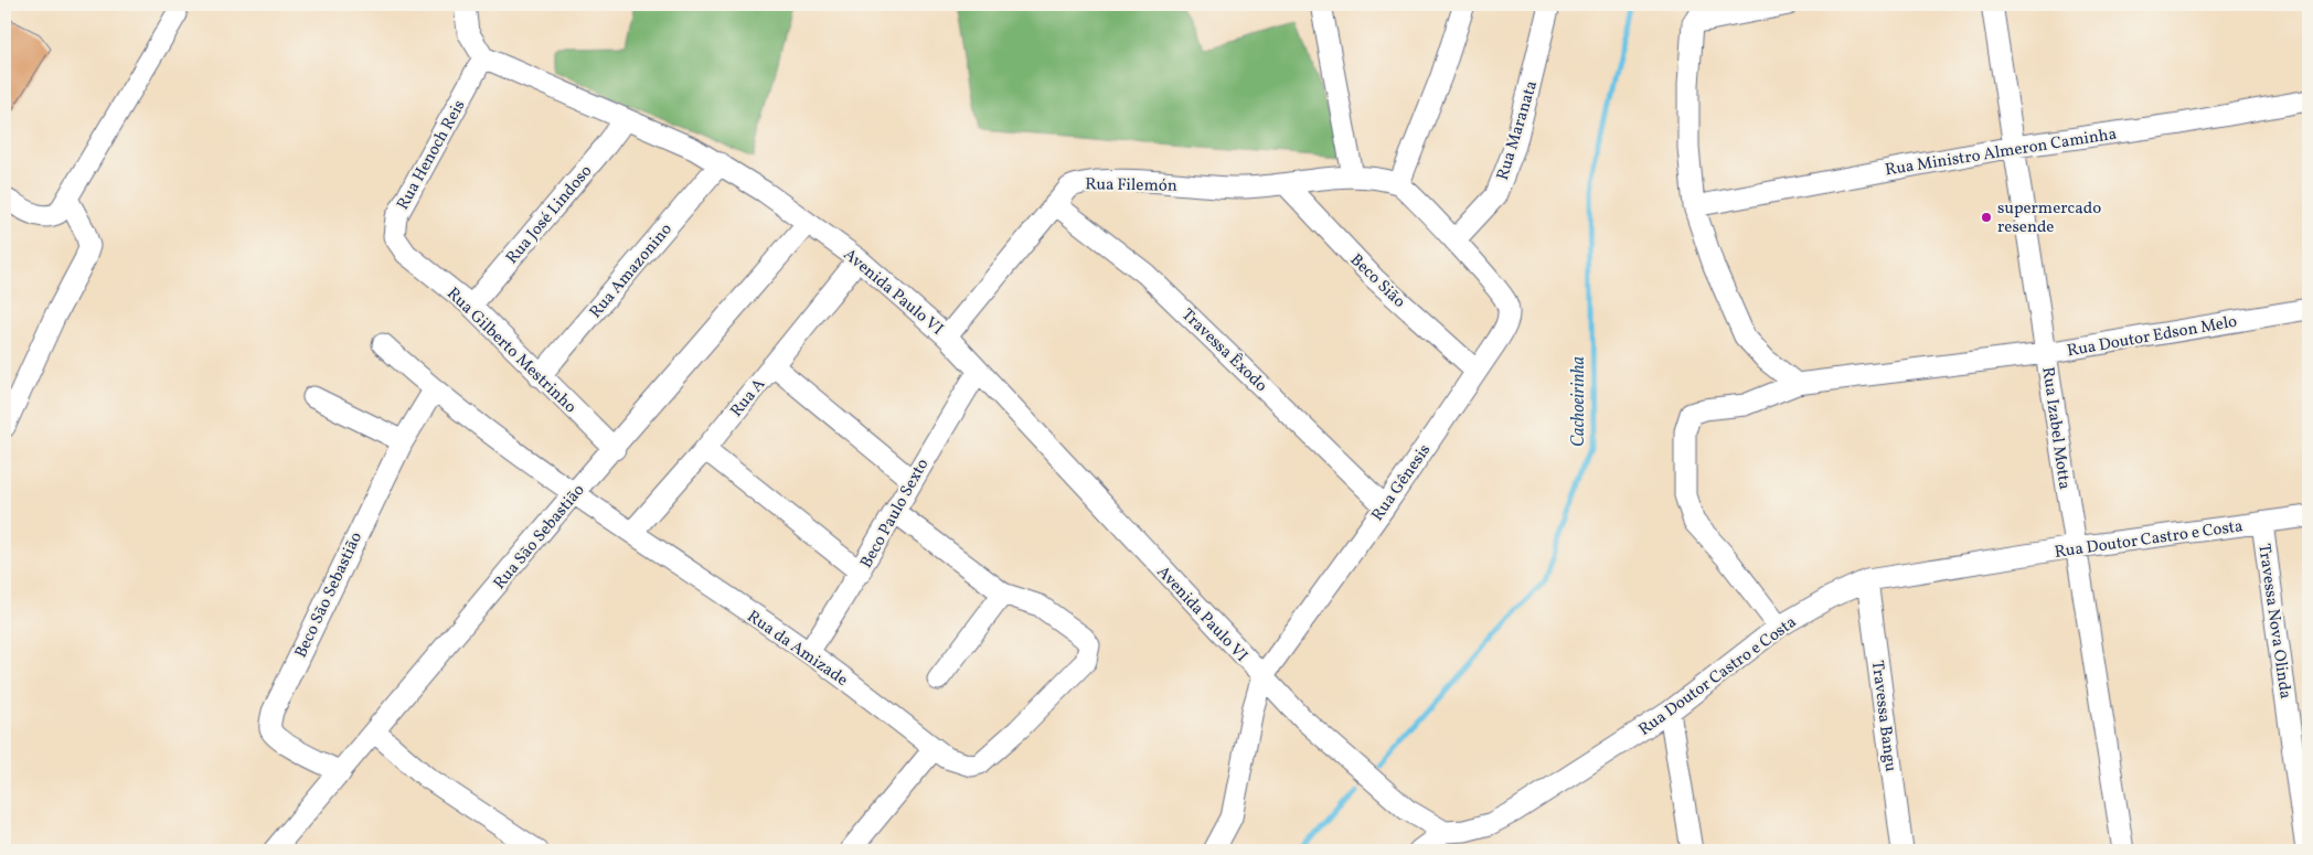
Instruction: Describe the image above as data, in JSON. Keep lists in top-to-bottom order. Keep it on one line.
{"streets":{"street":["Rua Maranata","Rua Ministro Almeron Caminha","Rua Henoch Reis","Rua Filemón","Rua José Lindoso","Rua Amazonino","Beco Sião","Avenida Paulo VI","Rua Doutor Edson Melo","Rua Gilberto Mestrinho","Travessa Êxodo","Rua A","Rua Izabel Motta","Rua Gênesis","Beco Paulo Sexto","Rua São Sebastião","Rua Doutor Castro e Costa","Beco São Sebastião","Travessa Nova Olinda","Rua da Amizade","Travessa Bangu"]},"crossings":[["Rua Maranata","Rua Gênesis"],["Rua Ministro Almeron Caminha","Rua Izabel Motta"],["Rua Henoch Reis","Avenida Paulo VI"],["Rua Henoch Reis","Rua Gilberto Mestrinho"],["Rua Filemón","Beco Sião"],["Rua Filemón","Avenida Paulo VI"],["Rua Filemón","Travessa Êxodo"],["Rua Filemón","Rua Gênesis"],["Rua José Lindoso","Avenida Paulo VI"],["Rua José Lindoso","Rua Gilberto Mestrinho"],["Rua Amazonino","Avenida Paulo VI"],["Rua Amazonino","Rua Gilberto Mestrinho"],["Beco Sião","Rua Gênesis"],["Avenida Paulo VI","Rua A"],["Avenida Paulo VI","Rua Gênesis"],["Avenida Paulo VI","Beco Paulo Sexto"],["Avenida Paulo VI","Rua São Sebastião"],["Rua Doutor Edson Melo","Rua Izabel Motta"],["Rua Doutor Edson Melo","Rua Doutor Castro e Costa"],["Rua Gilberto Mestrinho","Rua São Sebastião"],["Travessa Êxodo","Rua Gênesis"],["Rua A","Rua da Amizade"],["Rua Izabel Motta","Rua Doutor Castro e Costa"],["Beco Paulo Sexto","Rua da Amizade"],["Rua São Sebastião","Beco São Sebastião"],["Rua São Sebastião","Rua da Amizade"],["Rua Doutor Castro e Costa","Travessa Nova Olinda"],["Rua Doutor Castro e Costa","Travessa Bangu"]],"water":["Cachoeirinha"],"places":["supermercado resende"]}
